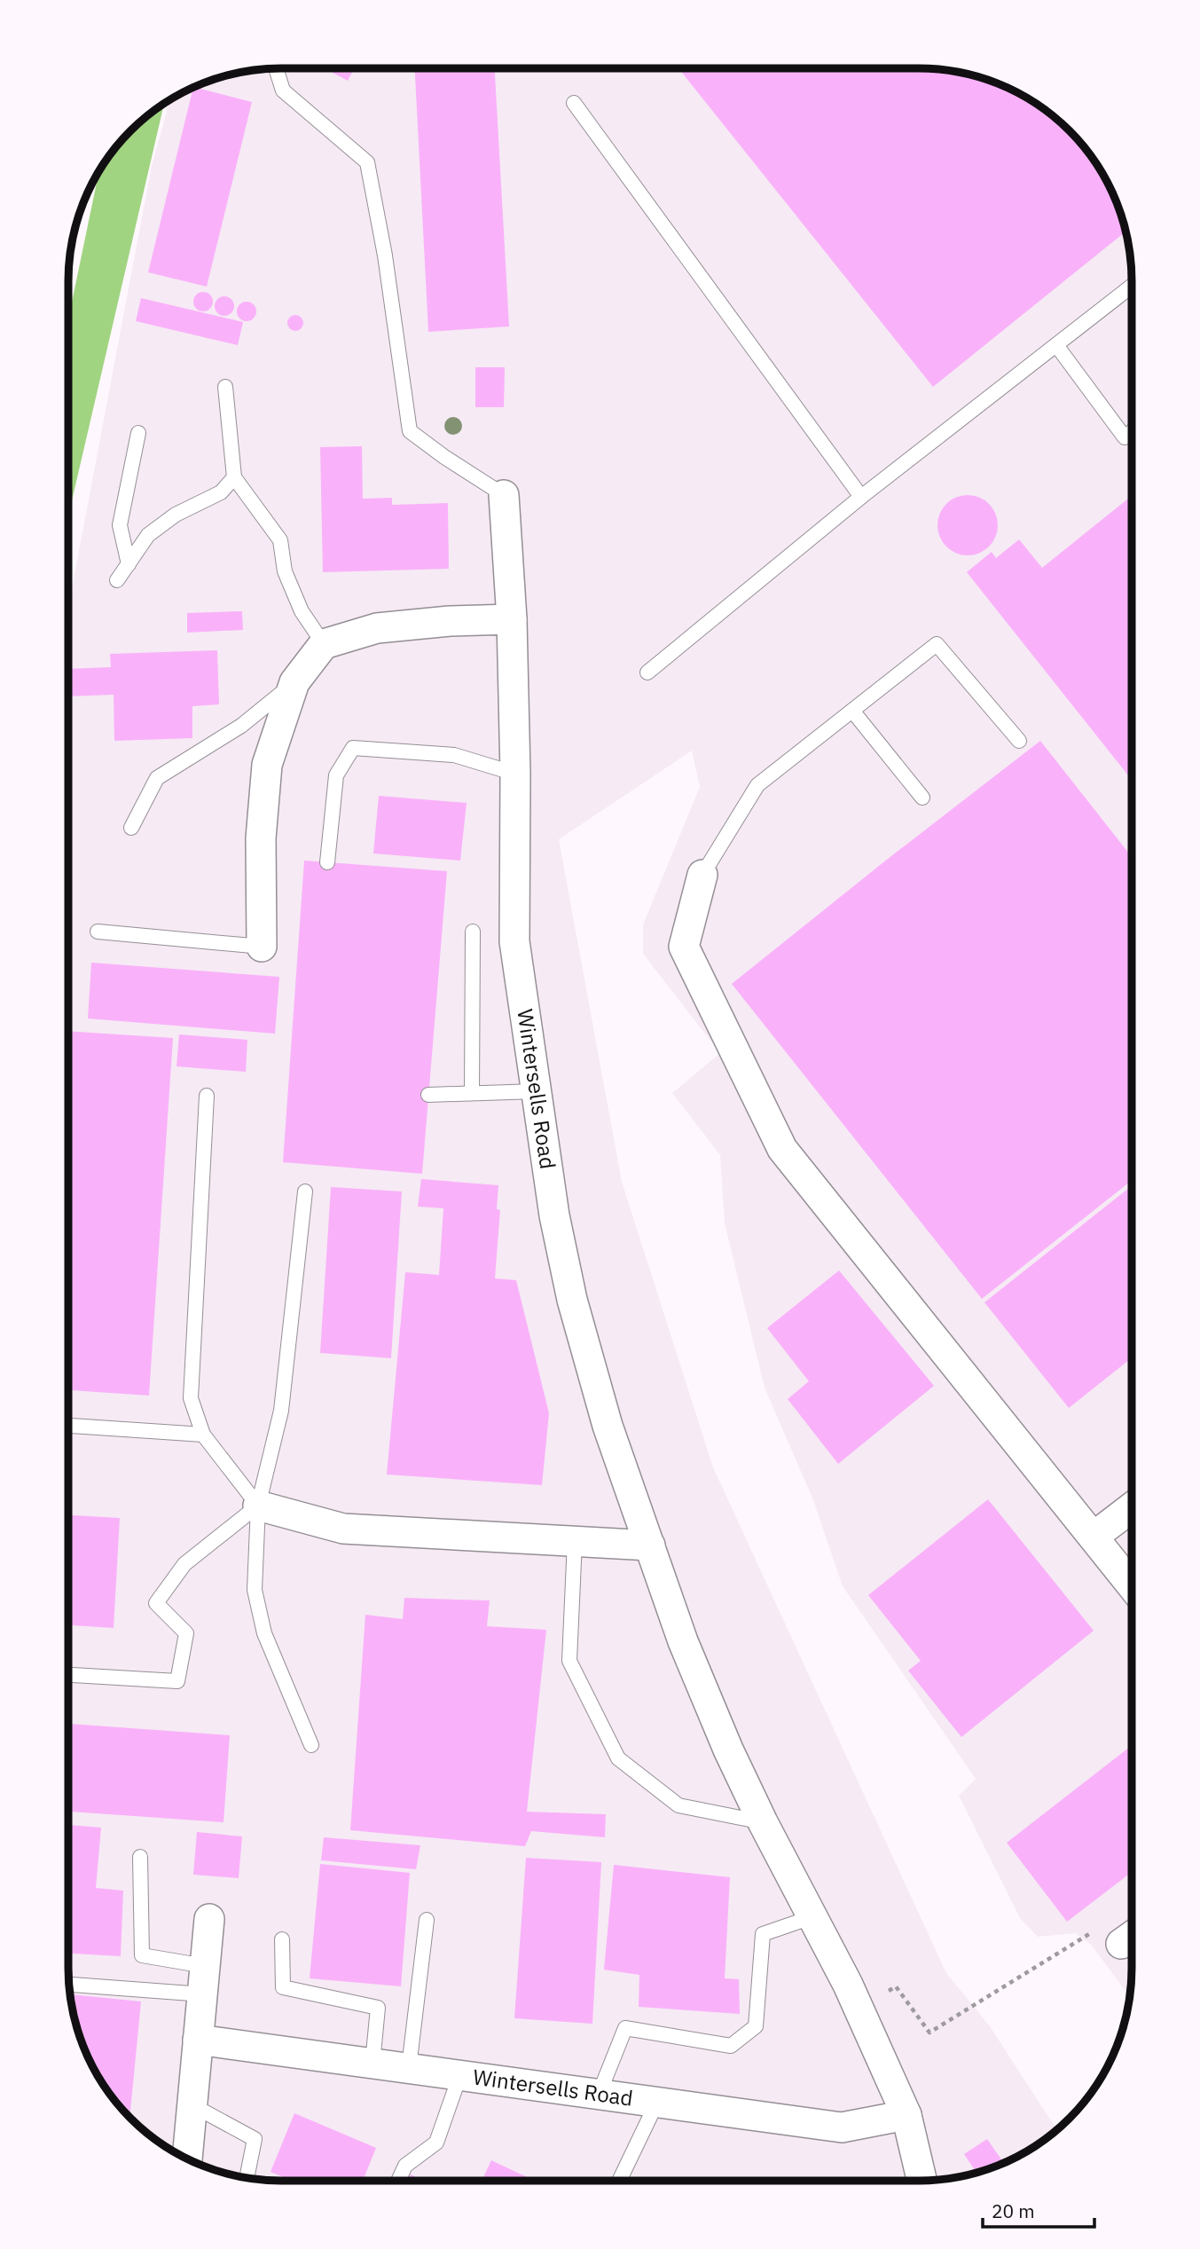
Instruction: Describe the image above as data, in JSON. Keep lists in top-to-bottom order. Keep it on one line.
{"streets":{"street":["Wintersells Road"]},"scale_bar":"20 m"}
